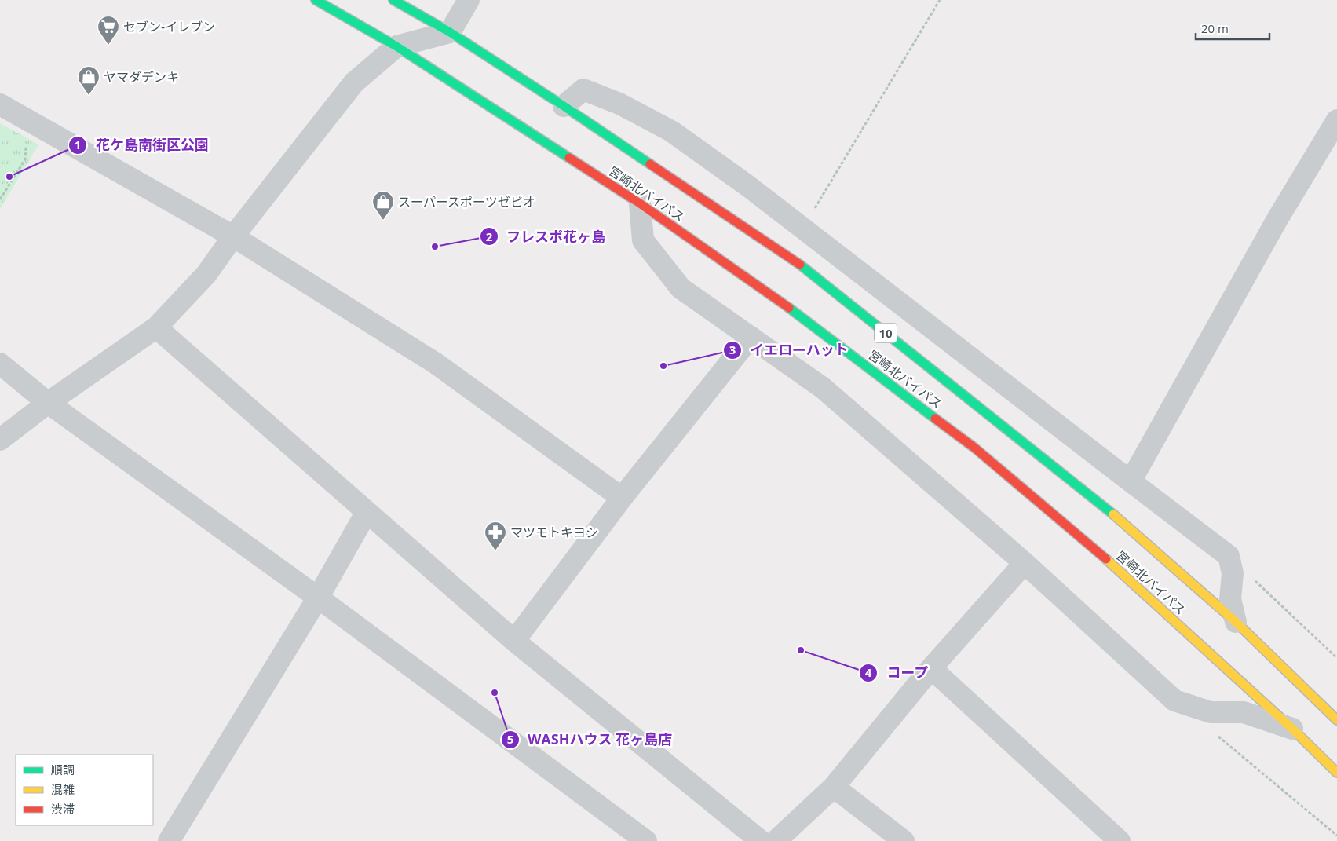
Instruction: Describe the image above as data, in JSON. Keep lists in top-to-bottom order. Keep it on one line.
{"streets":{"highway":["宮崎北バイパス","10"]},"places":{"supermarket":["セブン-イレブン"],"shop":["ヤマダデンキ","スーパースポーツゼビオ"],"other":["花ケ島南街区公園","フレスポ花ヶ島","イエローハット","コープ","WASHハウス 花ヶ島店"],"pharmacy":["マツモトキヨシ"]},"legend":["順調","混雑","渋滞"],"scale_bar":"20 m"}
